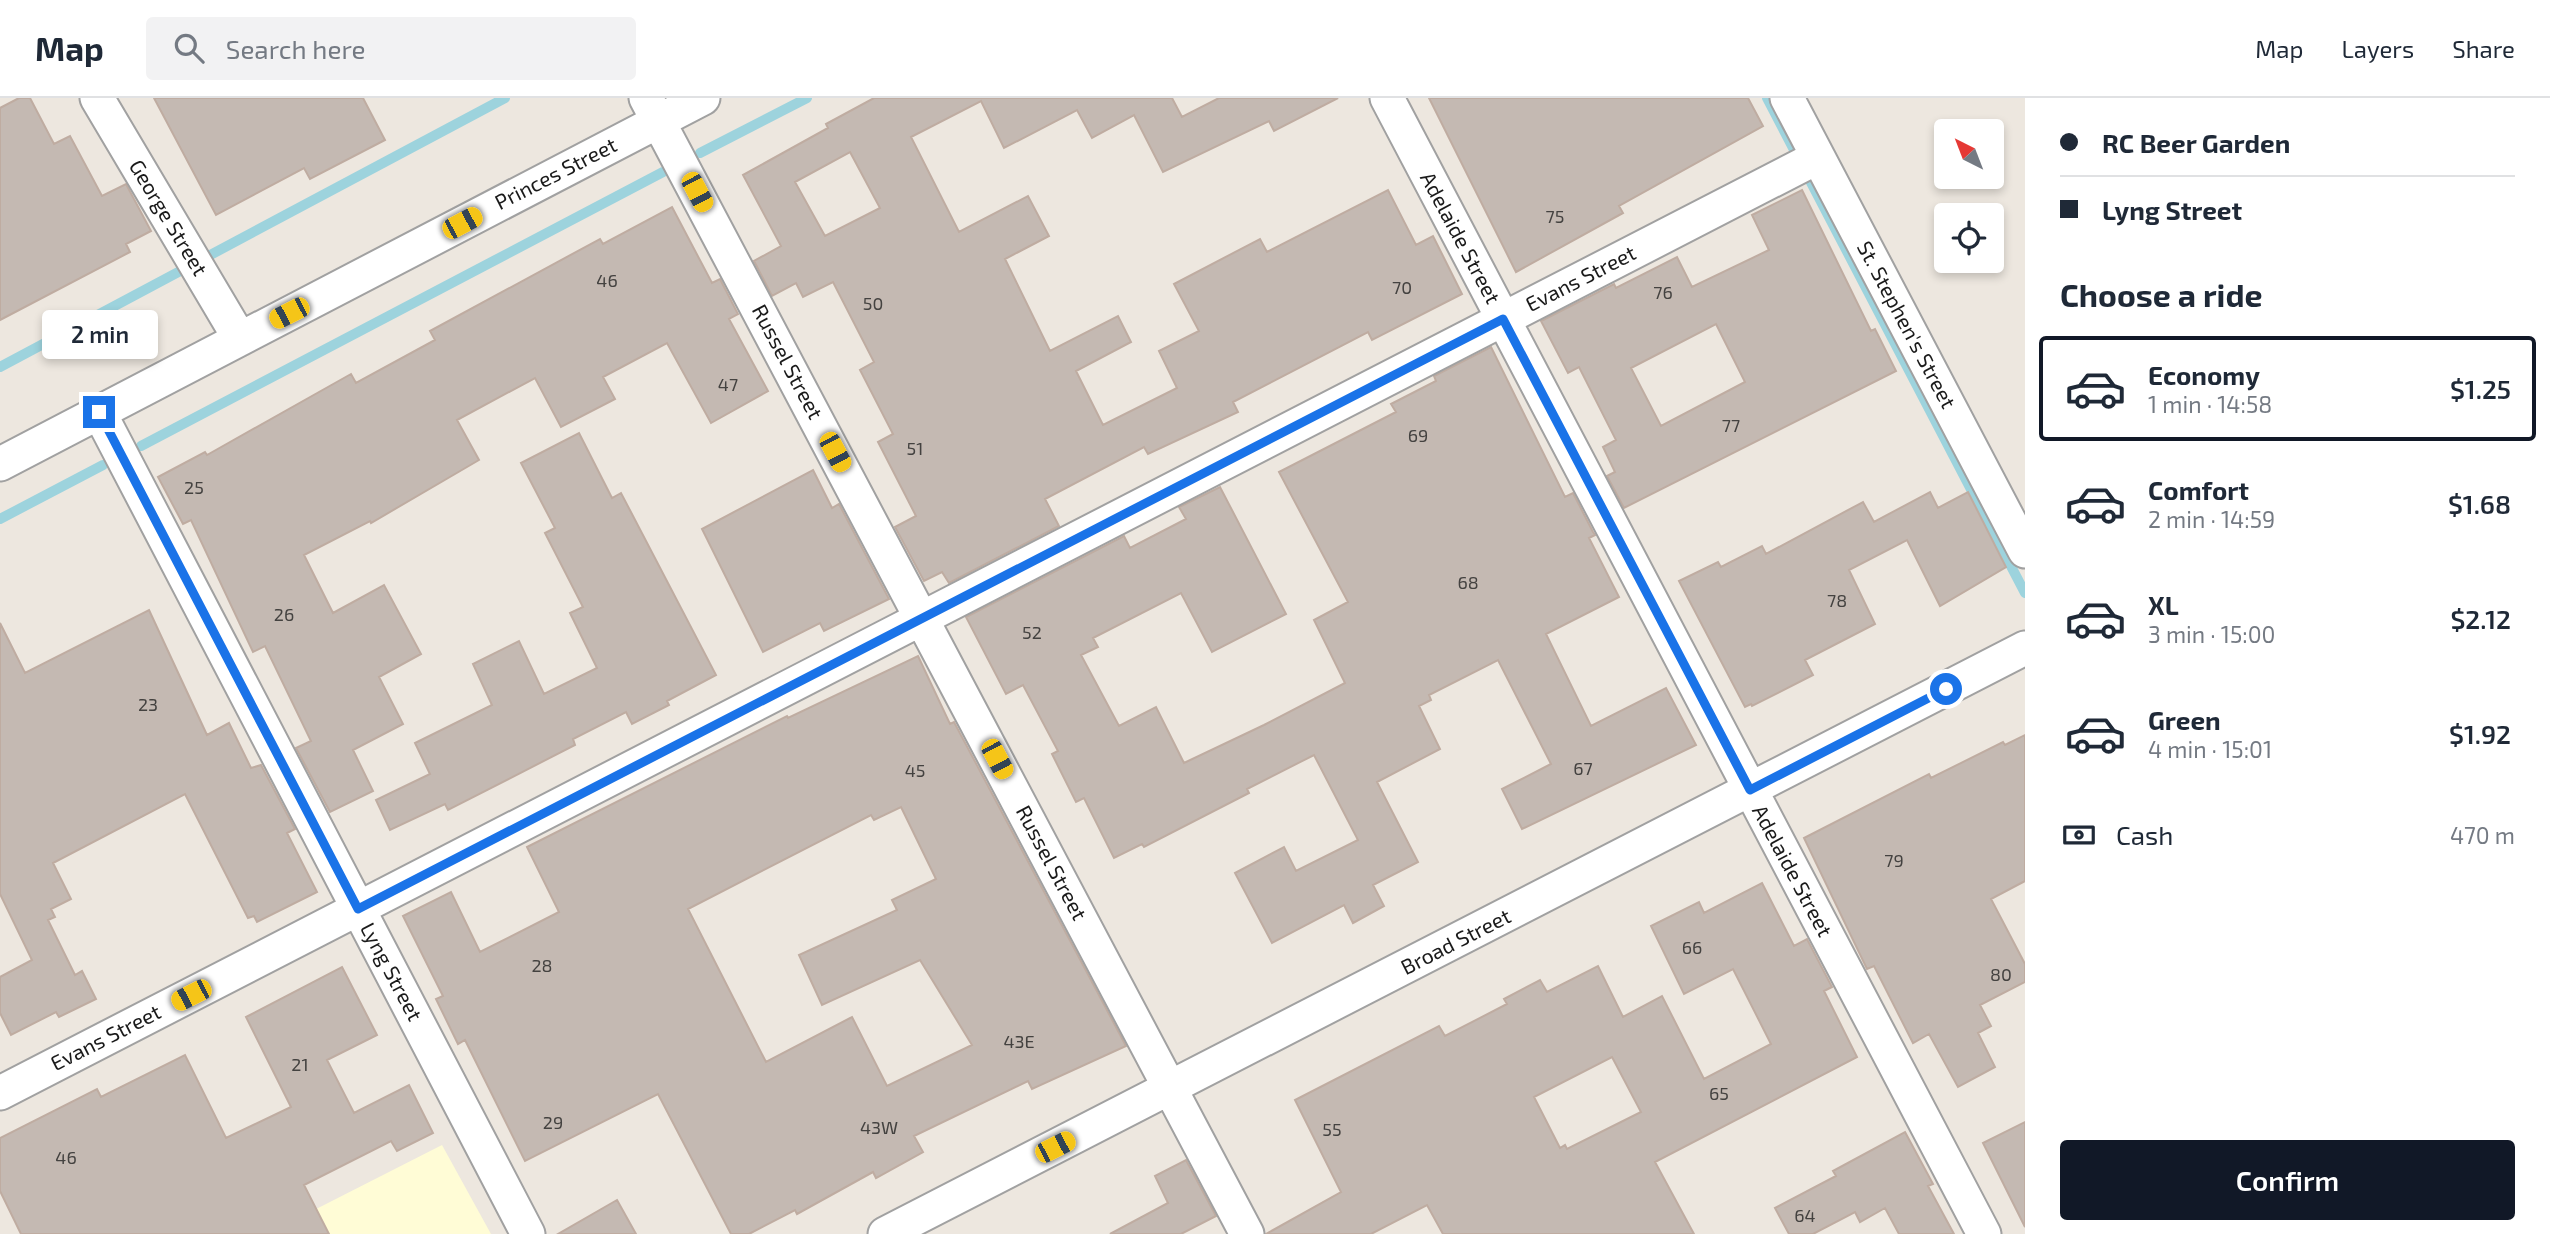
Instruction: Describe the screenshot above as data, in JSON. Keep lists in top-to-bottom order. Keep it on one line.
{"streets":{"street":["Princes Street","George Street","Adelaide Street","Evans Street","St. Stephen's Street","Russel Street","Broad Street","Lyng Street"]},"crossings":[["Princes Street","George Street"],["Princes Street","Russel Street"],["Princes Street","Lyng Street"],["Adelaide Street","Evans Street"],["Adelaide Street","Broad Street"],["Evans Street","St. Stephen's Street"],["Evans Street","Russel Street"],["Evans Street","Lyng Street"],["Russel Street","Broad Street"]],"house_numbers":["75","46","70","76","50","47","77","69","51","25","68","78","26","52","23","67","45","79","66","28","80","43E","21","65","29","43W","55","46","64"],"north":"top left","page":{"header":"Map","search":"Search here","nav":["Map","Layers","Share"],"banner":["RC Beer Garden","Lyng Street"],"heading":"Choose a ride","bubble":"2 min","list":[{"name":"Economy","note":"1 min · 14:58","value":"$1.25"},{"name":"Comfort","note":"2 min · 14:59","value":"$1.68"},{"name":"XL","note":"3 min · 15:00","value":"$2.12"},{"name":"Green","note":"4 min · 15:01","value":"$1.92"}],"pay":["Cash","470 m"],"buttons":"Confirm"}}
